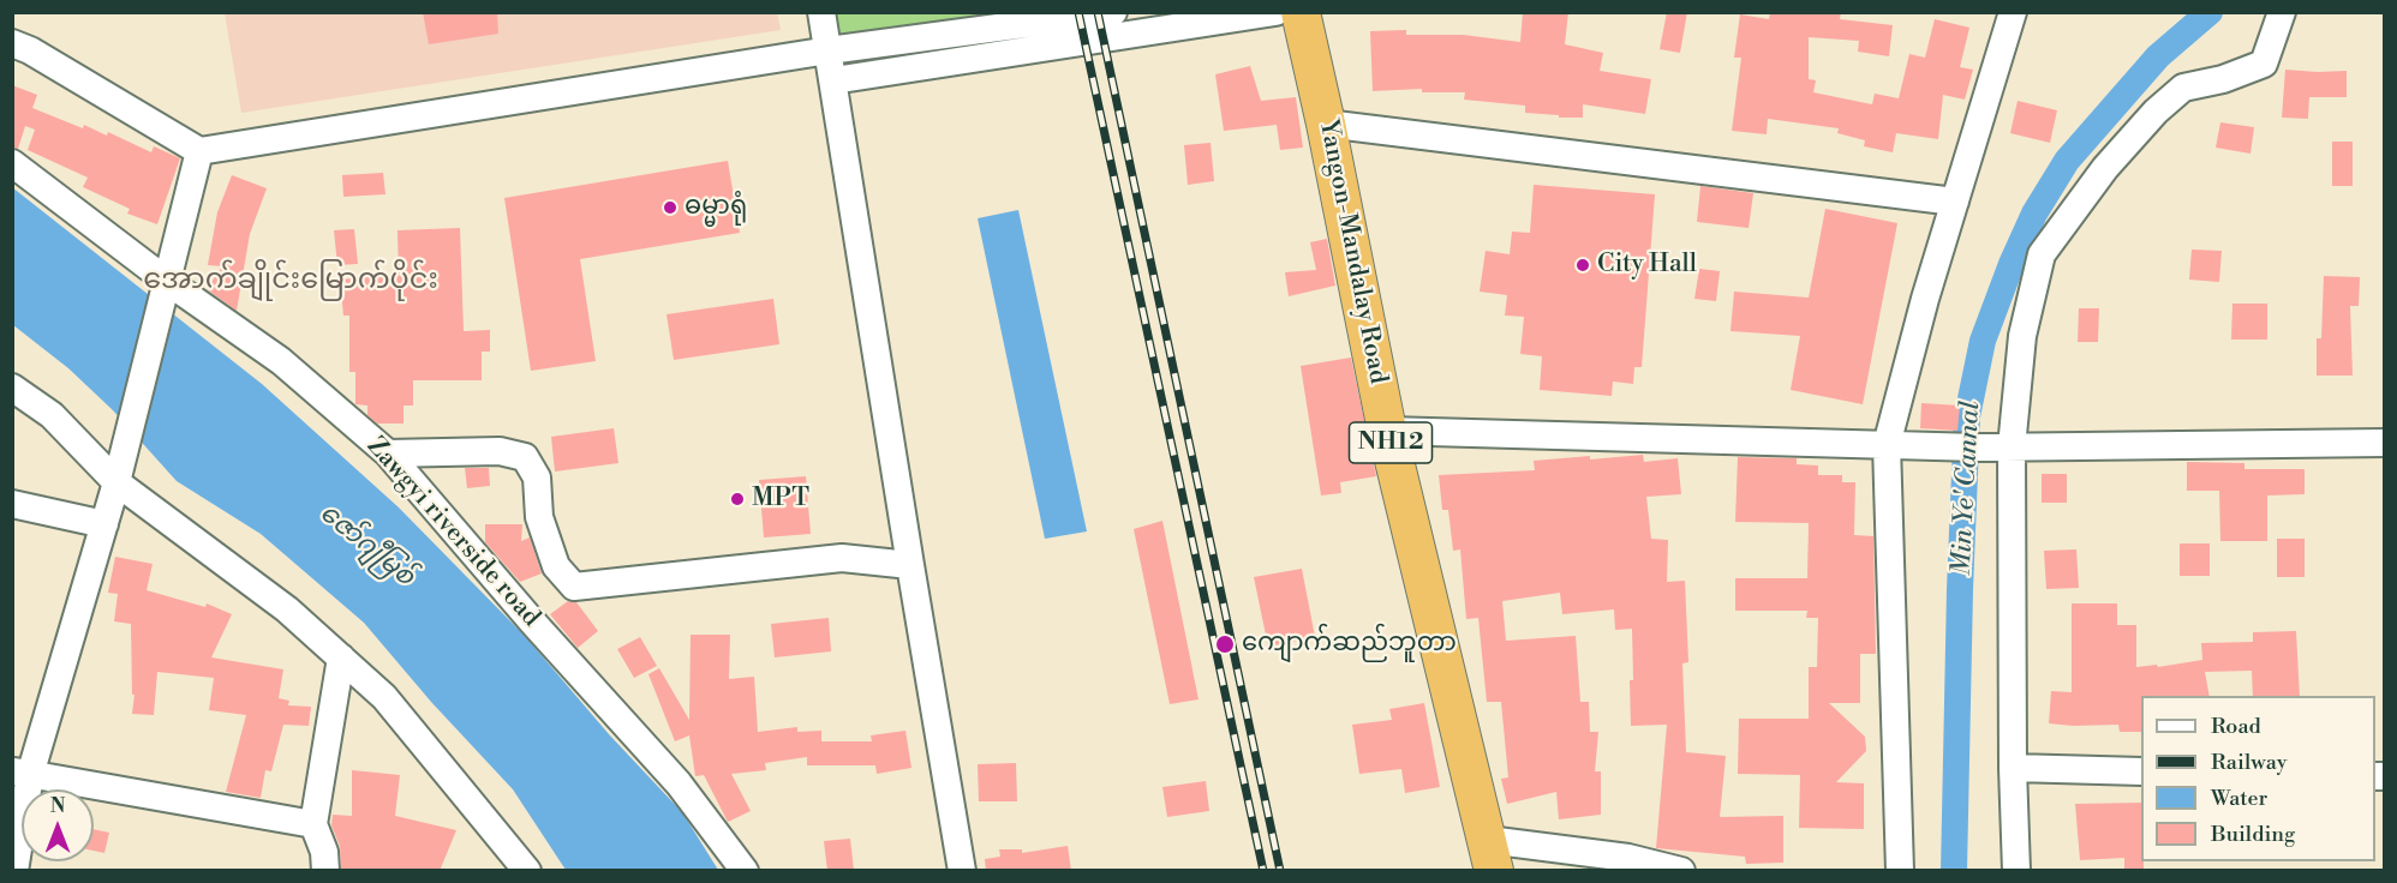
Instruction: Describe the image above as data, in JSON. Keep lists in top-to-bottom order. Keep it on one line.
{"streets":{"highway":["Yangon-Mandalay Road","NH12"],"street":["Zawgyi riverside road"]},"districts":["အောက်ချိုင်းမြောက်ပိုင်း"],"water":["Min Ye' Cannal","ဇော်ဂျီမြစ်"],"places":["ဓမ္မာရုံ","City Hall","MPT","ကျောက်ဆည်ဘူတာ"],"legend":["Road","Railway","Water","Building"],"north":"top"}
